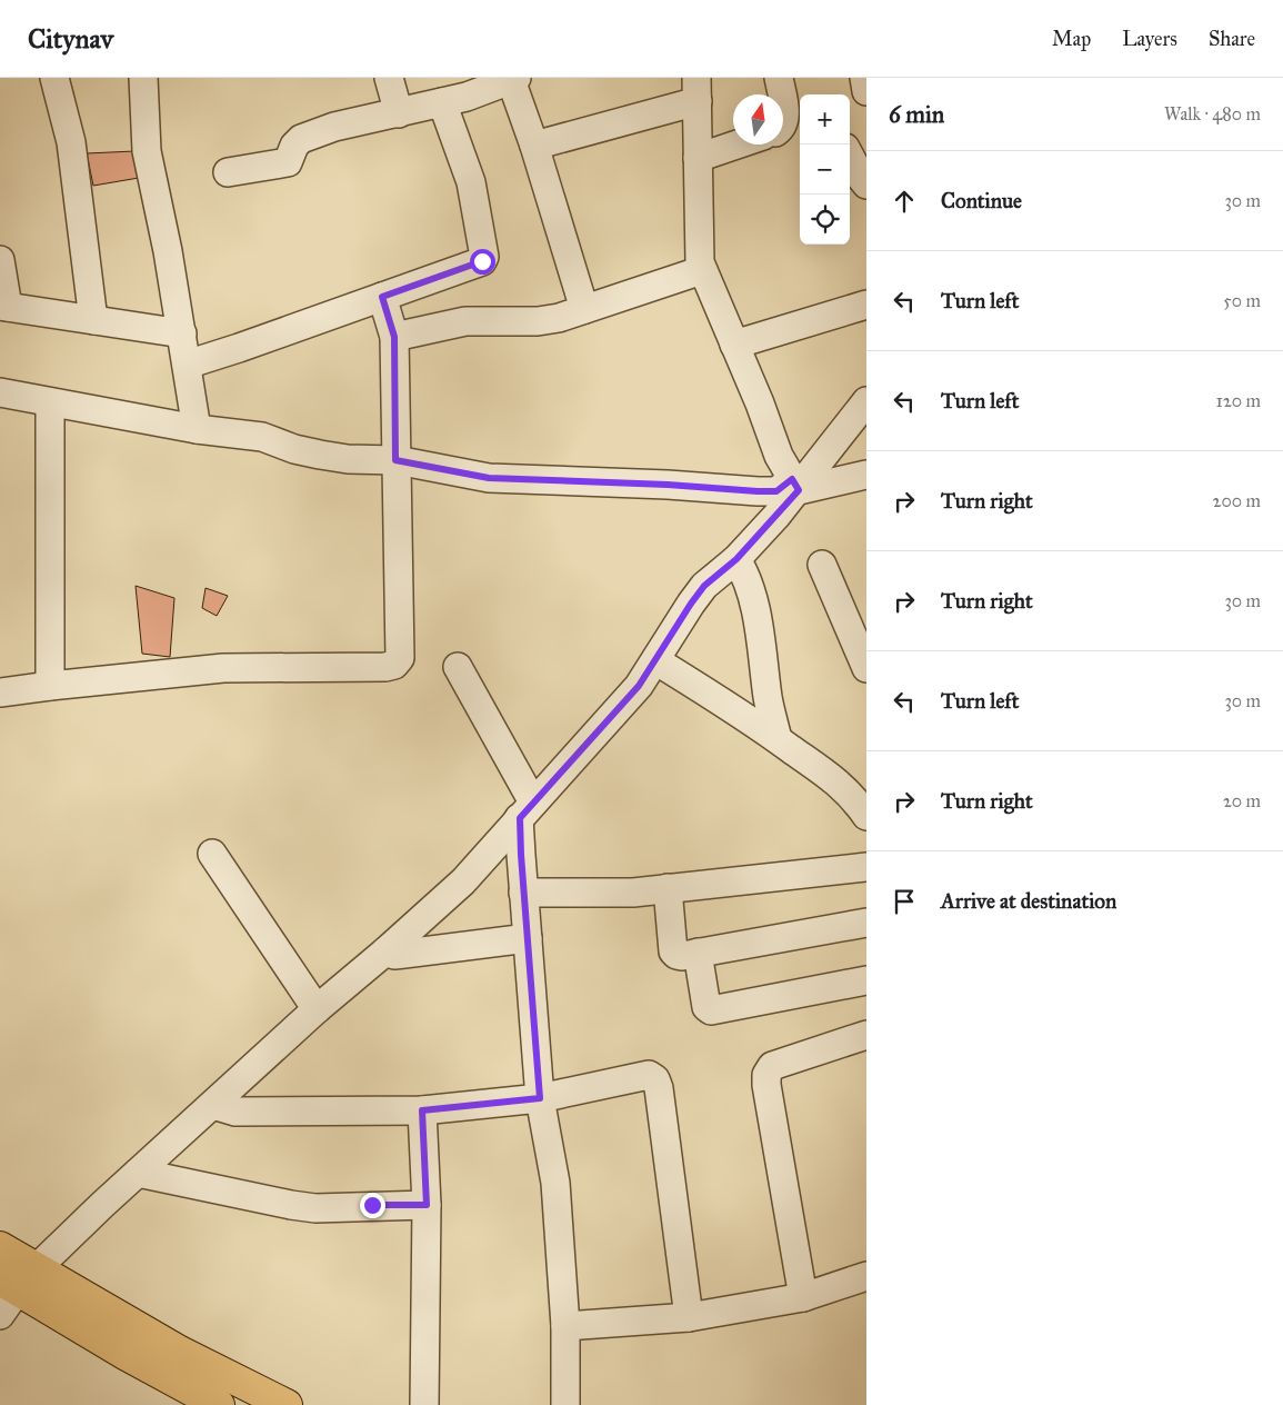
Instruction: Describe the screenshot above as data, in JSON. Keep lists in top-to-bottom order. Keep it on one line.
{"north":"top","page":{"header":"Citynav","nav":["Map","Layers","Share"],"heading":["6 min","Walk · 480 m"],"map_buttons":["+","−"],"list":[["Continue","30 m"],["Turn left","50 m"],["Turn left","120 m"],["Turn right","200 m"],["Turn right","30 m"],["Turn left","30 m"],["Turn right","20 m"],"Arrive at destination"]}}
